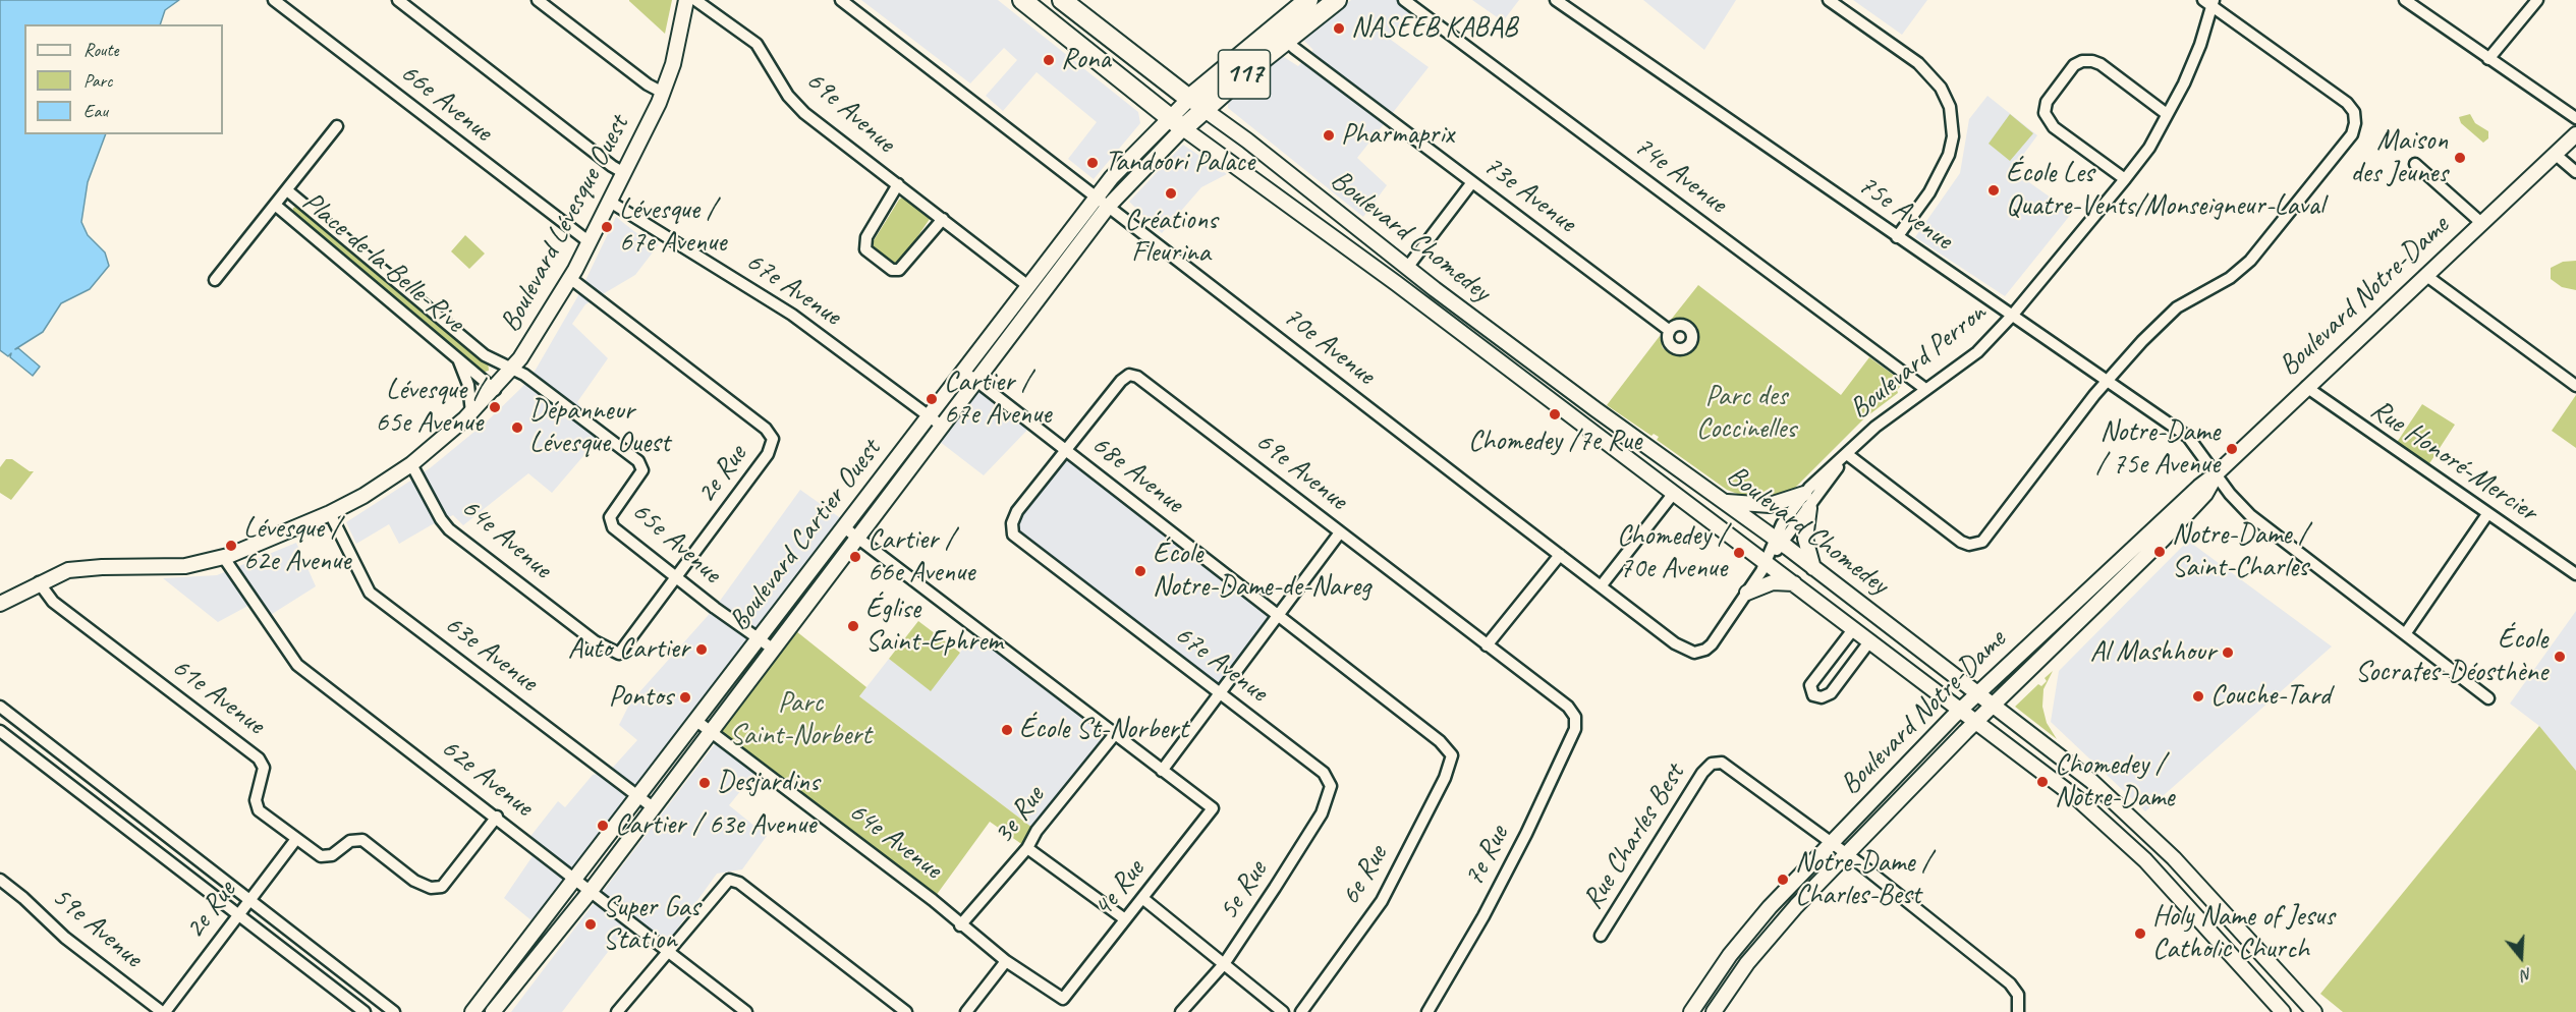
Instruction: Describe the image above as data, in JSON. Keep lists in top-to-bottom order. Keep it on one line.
{"streets":{"main road":["117"],"street":["66e Avenue","69e Avenue","74e Avenue","73e Avenue","75e Avenue","Boulevard Lévesque Ouest","Boulevard Chomedey","Place de la Belle-Rive","67e Avenue","Boulevard Notre-Dame","70e Avenue","Boulevard Perron","Rue Honoré-Mercier","2e Rue","68e Avenue","Boulevard Cartier Ouest","64e Avenue","65e Avenue","63e Avenue","61e Avenue","62e Avenue","3e Rue","Rue Charles Best","7e Rue","6e Rue","4e Rue","5e Rue","59e Avenue"]},"crossings":[["117","73e Avenue"],["117","Boulevard Chomedey"],["117","Boulevard Cartier Ouest"],["66e Avenue","Boulevard Lévesque Ouest"],["69e Avenue","67e Avenue"],["69e Avenue","68e Avenue"],["69e Avenue","Boulevard Cartier Ouest"],["69e Avenue","7e Rue"],["74e Avenue","Boulevard Perron"],["75e Avenue","Boulevard Notre-Dame"],["75e Avenue","Boulevard Perron"],["Boulevard Lévesque Ouest","Place de la Belle-Rive"],["Boulevard Lévesque Ouest","67e Avenue"],["Boulevard Lévesque Ouest","2e Rue"],["Boulevard Lévesque Ouest","64e Avenue"],["Boulevard Lévesque Ouest","65e Avenue"],["Boulevard Lévesque Ouest","63e Avenue"],["Boulevard Lévesque Ouest","61e Avenue"],["Boulevard Lévesque Ouest","62e Avenue"],["Boulevard Chomedey","Boulevard Notre-Dame"],["Boulevard Chomedey","70e Avenue"],["Boulevard Chomedey","Boulevard Perron"],["Boulevard Chomedey","Boulevard Cartier Ouest"],["Place de la Belle-Rive","65e Avenue"],["67e Avenue","68e Avenue"],["67e Avenue","Boulevard Cartier Ouest"],["67e Avenue","5e Rue"],["Boulevard Notre-Dame","Rue Honoré-Mercier"],["Boulevard Notre-Dame","Rue Charles Best"],["70e Avenue","Boulevard Perron"],["70e Avenue","Boulevard Cartier Ouest"],["2e Rue","64e Avenue"],["2e Rue","65e Avenue"],["2e Rue","61e Avenue"],["2e Rue","59e Avenue"],["68e Avenue","Boulevard Cartier Ouest"],["68e Avenue","6e Rue"],["Boulevard Cartier Ouest","64e Avenue"],["Boulevard Cartier Ouest","65e Avenue"],["Boulevard Cartier Ouest","63e Avenue"],["Boulevard Cartier Ouest","62e Avenue"],["64e Avenue","3e Rue"],["64e Avenue","4e Rue"],["61e Avenue","62e Avenue"]],"parks":["Parc des Coccinelles","Parc Saint-Norbert"],"places":["NASEEB KABAB","Rona","Pharmaprix","Maison des Jeunes","Tandoori Palace","École Les Quatre-Vents/Monseigneur-Laval","Créations Fleurina","Lévesque / 67e Avenue","Cartier / 67e Avenue","Lévesque / 65e Avenue","Chomedey /7e Rue","Dépanneur Lévesque Ouest","Notre-Dame / 75e Avenue","Lévesque / 62e Avenue","Notre-Dame / Saint-Charles","Chomedey / 70e Avenue","Cartier / 66e Avenue","École Notre-Dame-de-Nareg","Église Saint-Ephrem","Auto Cartier","Al Mashhour","École Socrates-Déosthène","Couche-Tard","Pontos","École St-Norbert","Chomedey / Notre-Dame","Desjardins","Cartier / 63e Avenue","Notre-Dame / Charles-Best","Super Gas Station","Holy Name of Jesus Catholic Church"],"legend":["Route","Parc","Eau"],"north":"bottom"}
